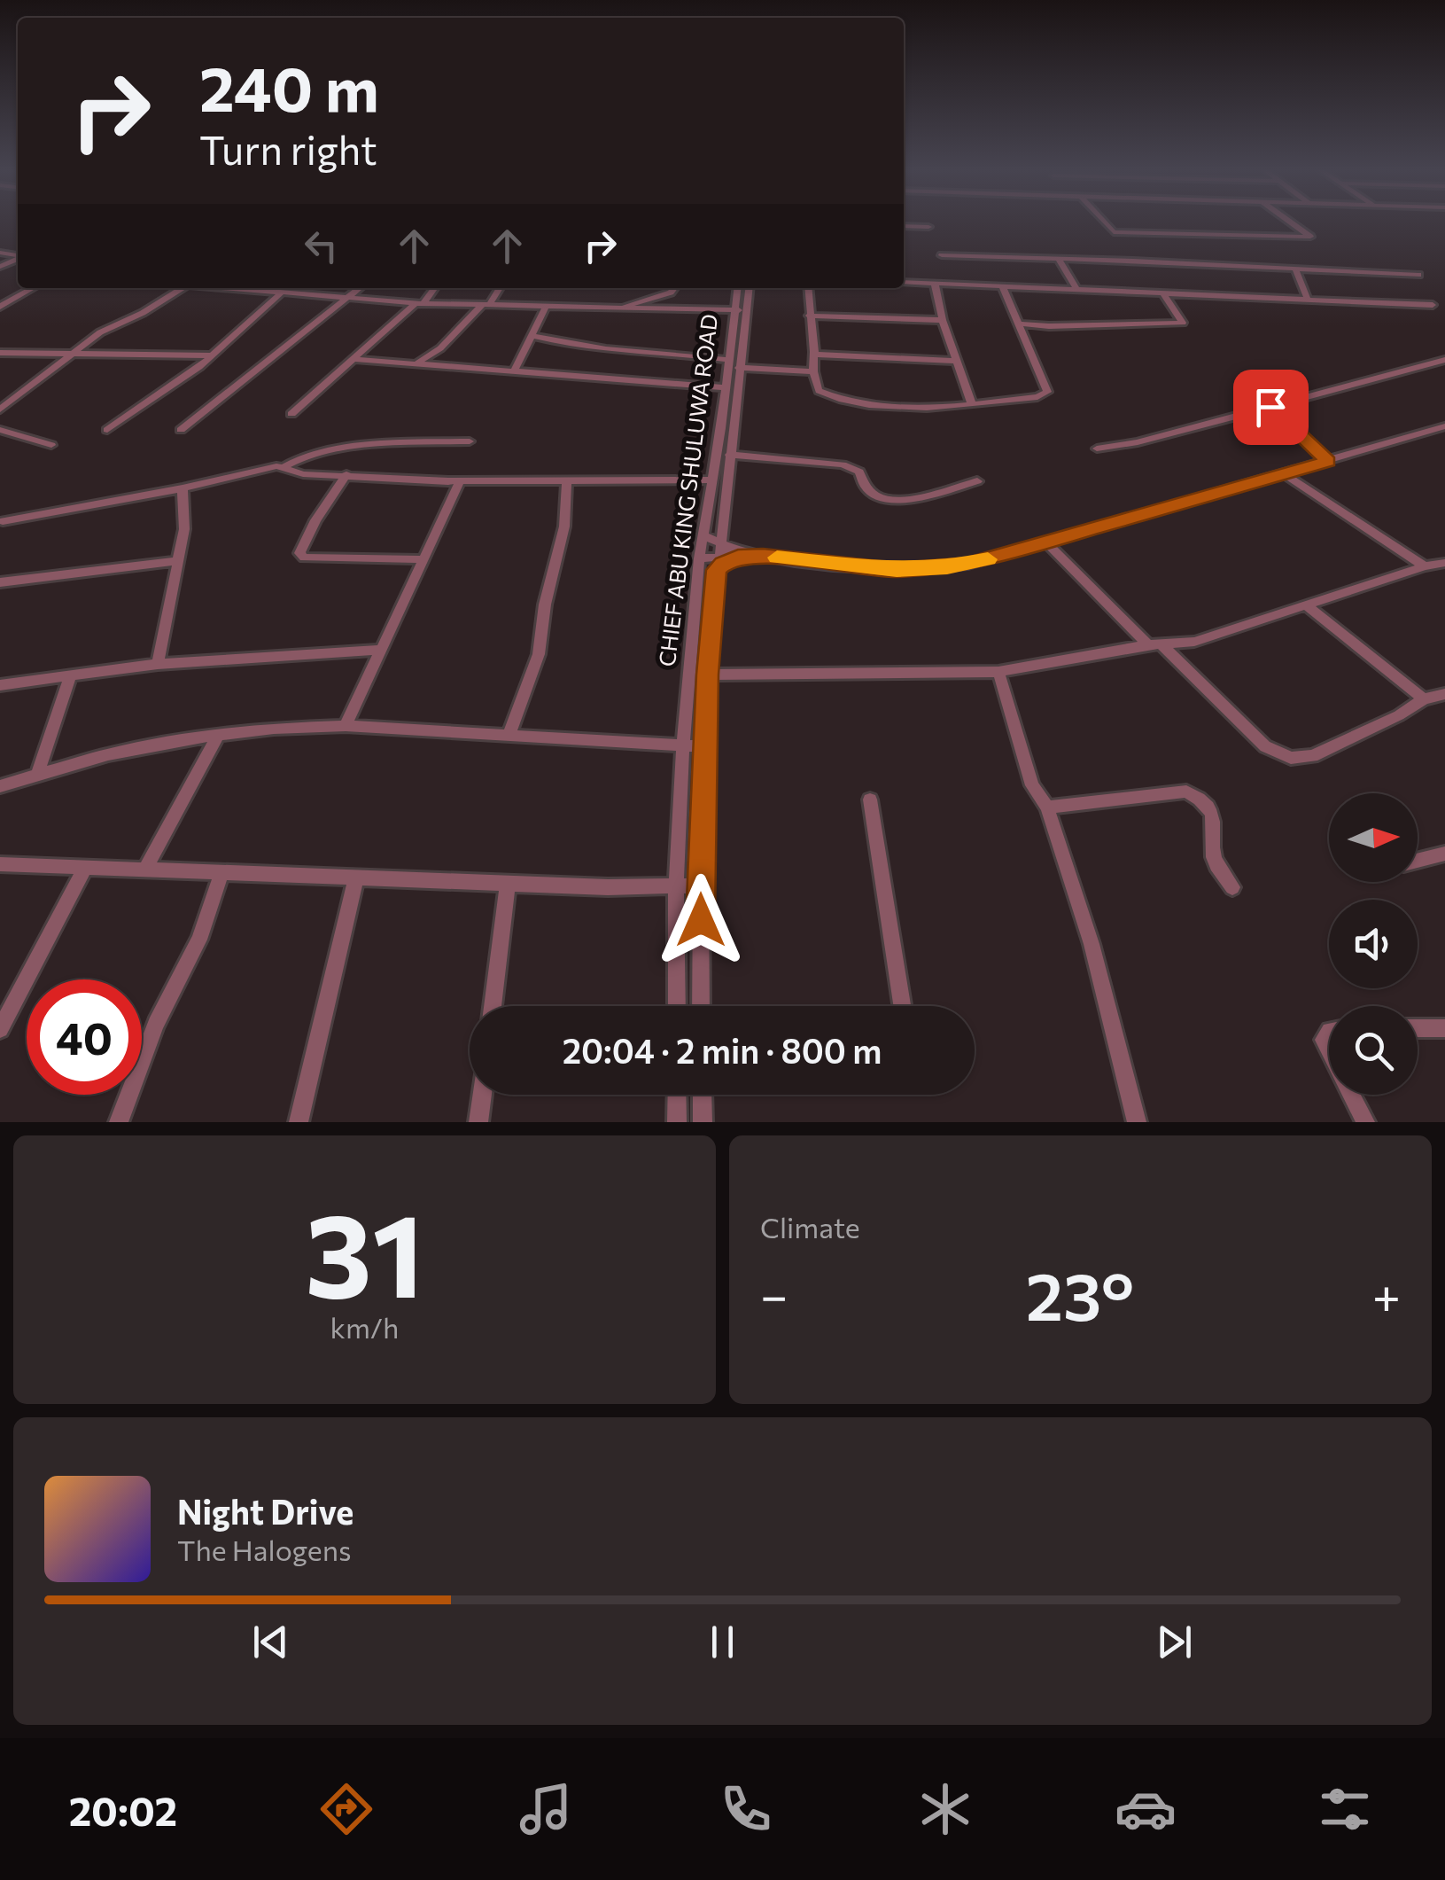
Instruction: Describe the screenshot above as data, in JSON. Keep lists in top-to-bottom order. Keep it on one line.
{"streets":{"street":["CHIEF ABU KING SHULUWA ROAD"]},"north":"right","page":{"turn":["240 m","Turn right"],"limit":"40","trip":"20:04 · 2 min · 800 m","tile":[["31","km/h"],"Climate"],"heat":["−","23°","+"],"song":["Night Drive","The Halogens"],"tabs":"20:02"}}
